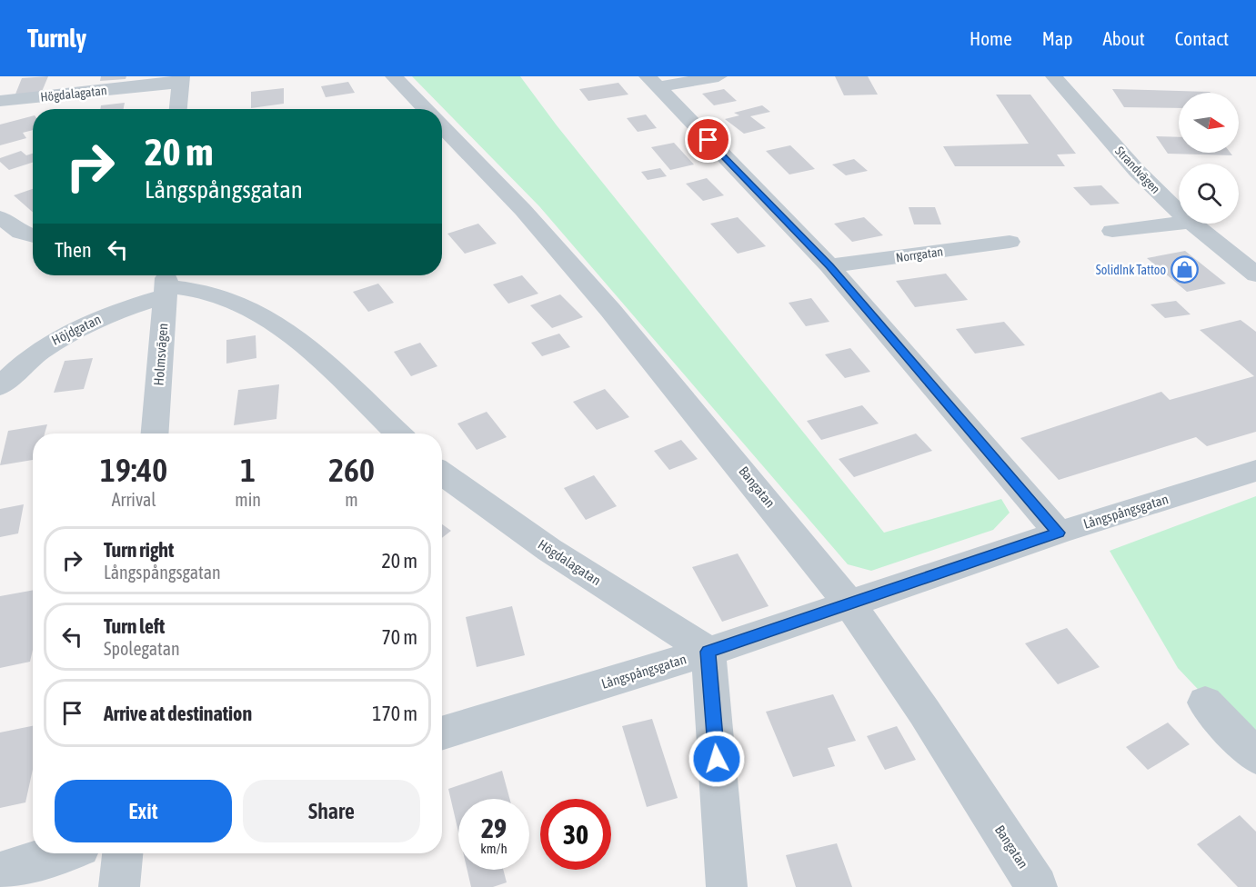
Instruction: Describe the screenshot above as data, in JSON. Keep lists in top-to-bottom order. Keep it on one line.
{"streets":{"street":["Högdalagatan","Strandvägen","Norrgatan","Höjdgatan","Holmsvägen","Bangatan","Långspångsgatan"]},"crossings":[["Högdalagatan","Långspångsgatan"],["Höjdgatan","Holmsvägen"],["Bangatan","Långspångsgatan"]],"places":{"shop":["SolidInk Tattoo"]},"north":"right","page":{"header":"Turnly","nav":["Home","Map","About","Contact"],"turn":["20 m","Långspångsgatan"],"then":"Then","eta":["19:40","Arrival","1","min","260","m"],"list":[{"name":"Turn right","note":"Långspångsgatan","value":"20 m"},{"name":"Turn left","note":"Spolegatan","value":"70 m"},{"name":"Arrive at destination","value":"170 m"}],"buttons":["Exit","Share"],"speed":"29 km/h","limit":"30"}}
